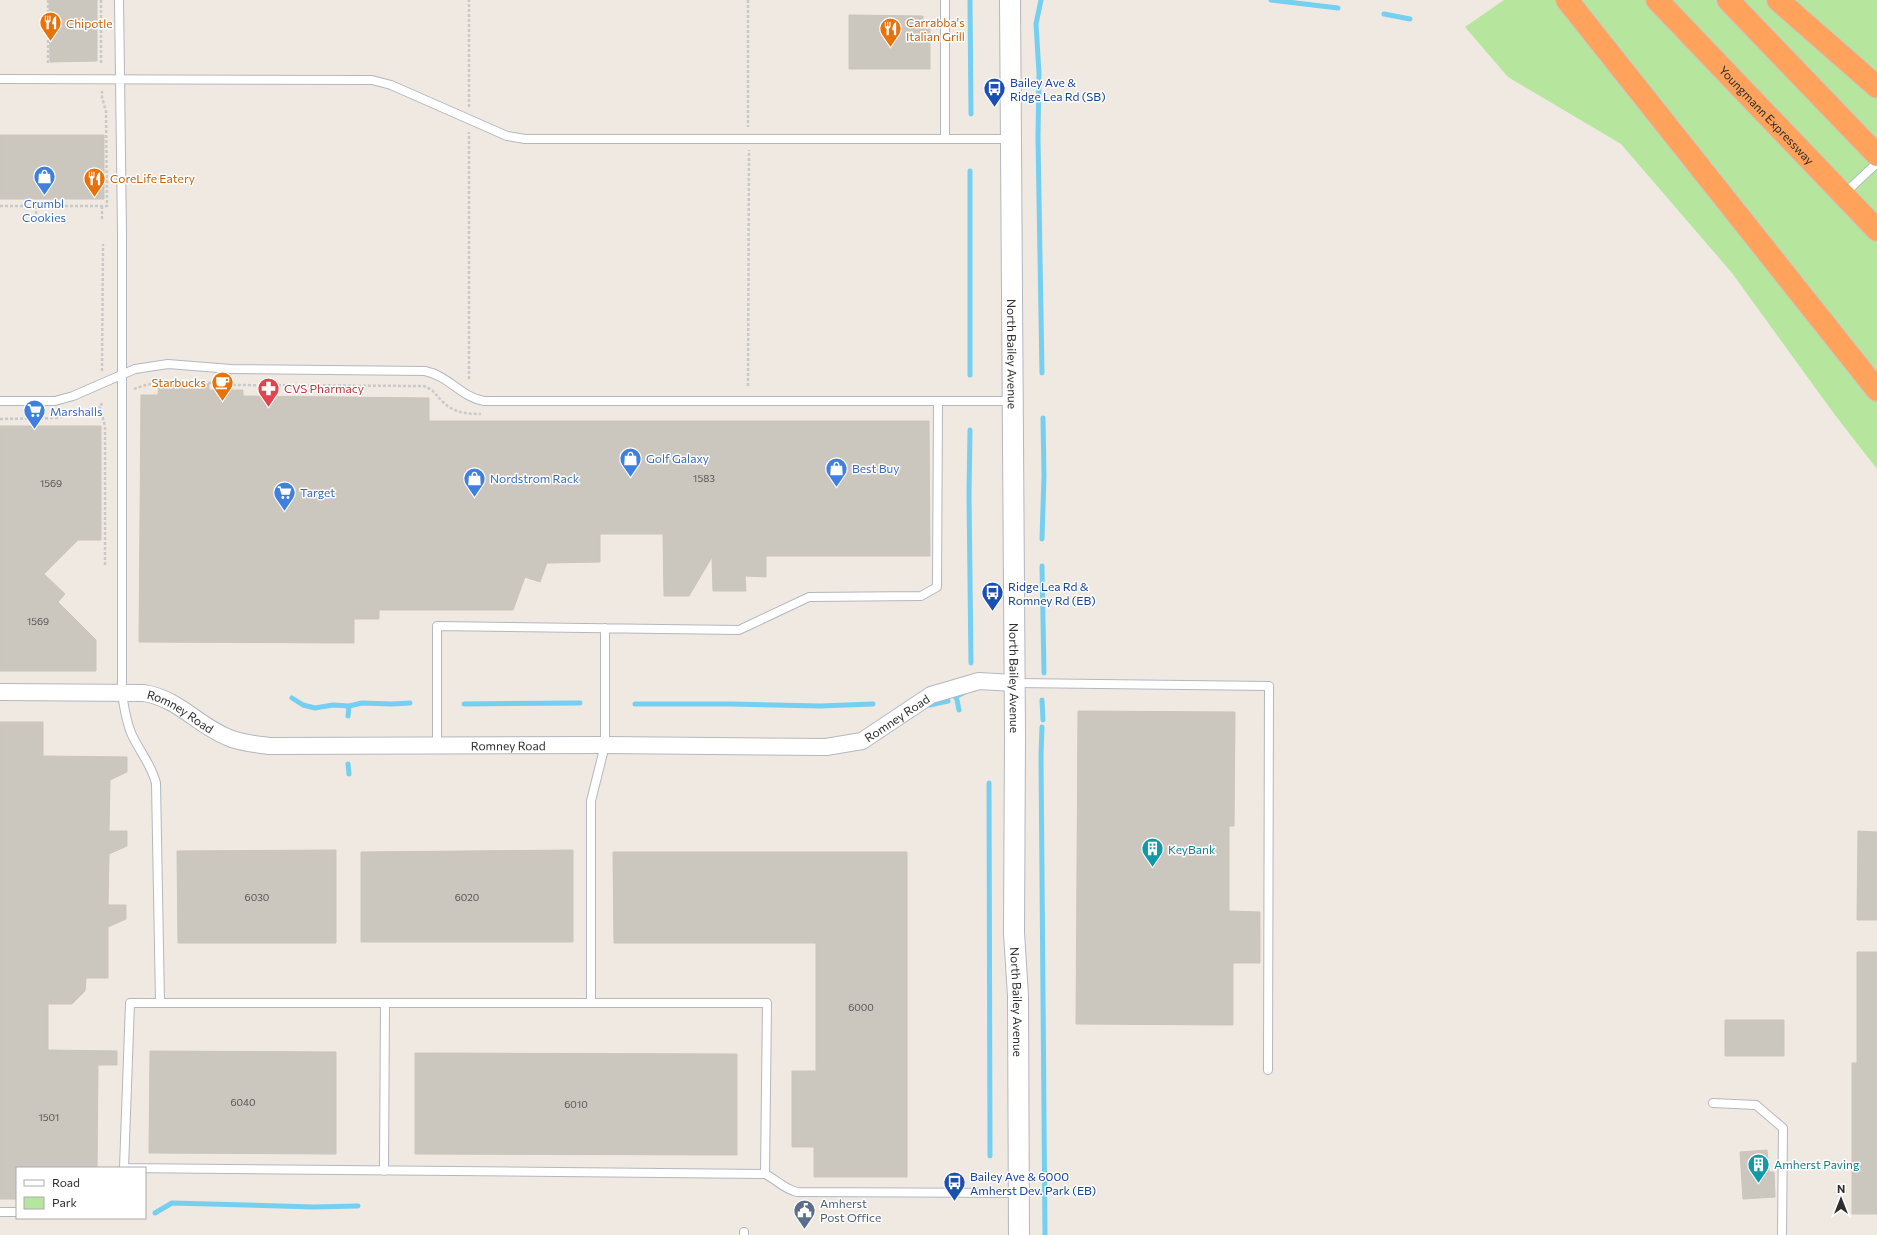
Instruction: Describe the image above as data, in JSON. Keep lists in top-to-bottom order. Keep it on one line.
{"streets":{"highway":["Youngmann Expressway"],"street":["North Bailey Avenue","Romney Road"]},"crossings":[["North Bailey Avenue","Romney Road"]],"places":{"restaurant":["Chipotle","Carrabba's Italian Grill","CoreLife Eatery"],"bus stop":["Bailey Ave & Ridge Lea Rd (SB)","Ridge Lea Rd & Romney Rd (EB)","Bailey Ave & 6000 Amherst Dev. Park (EB)"],"shop":["Crumbl Cookies","Golf Galaxy","Best Buy","Nordstrom Rack"],"cafe":["Starbucks"],"pharmacy":["CVS Pharmacy"],"supermarket":["Marshalls","Target"],"building":["KeyBank","Amherst Paving"],"public building":["Amherst Post Office"]},"house_numbers":["1583","1569","1569","6030","6020","6000","6040","6010","1501"],"legend":["Road","Park"],"north":"top"}
